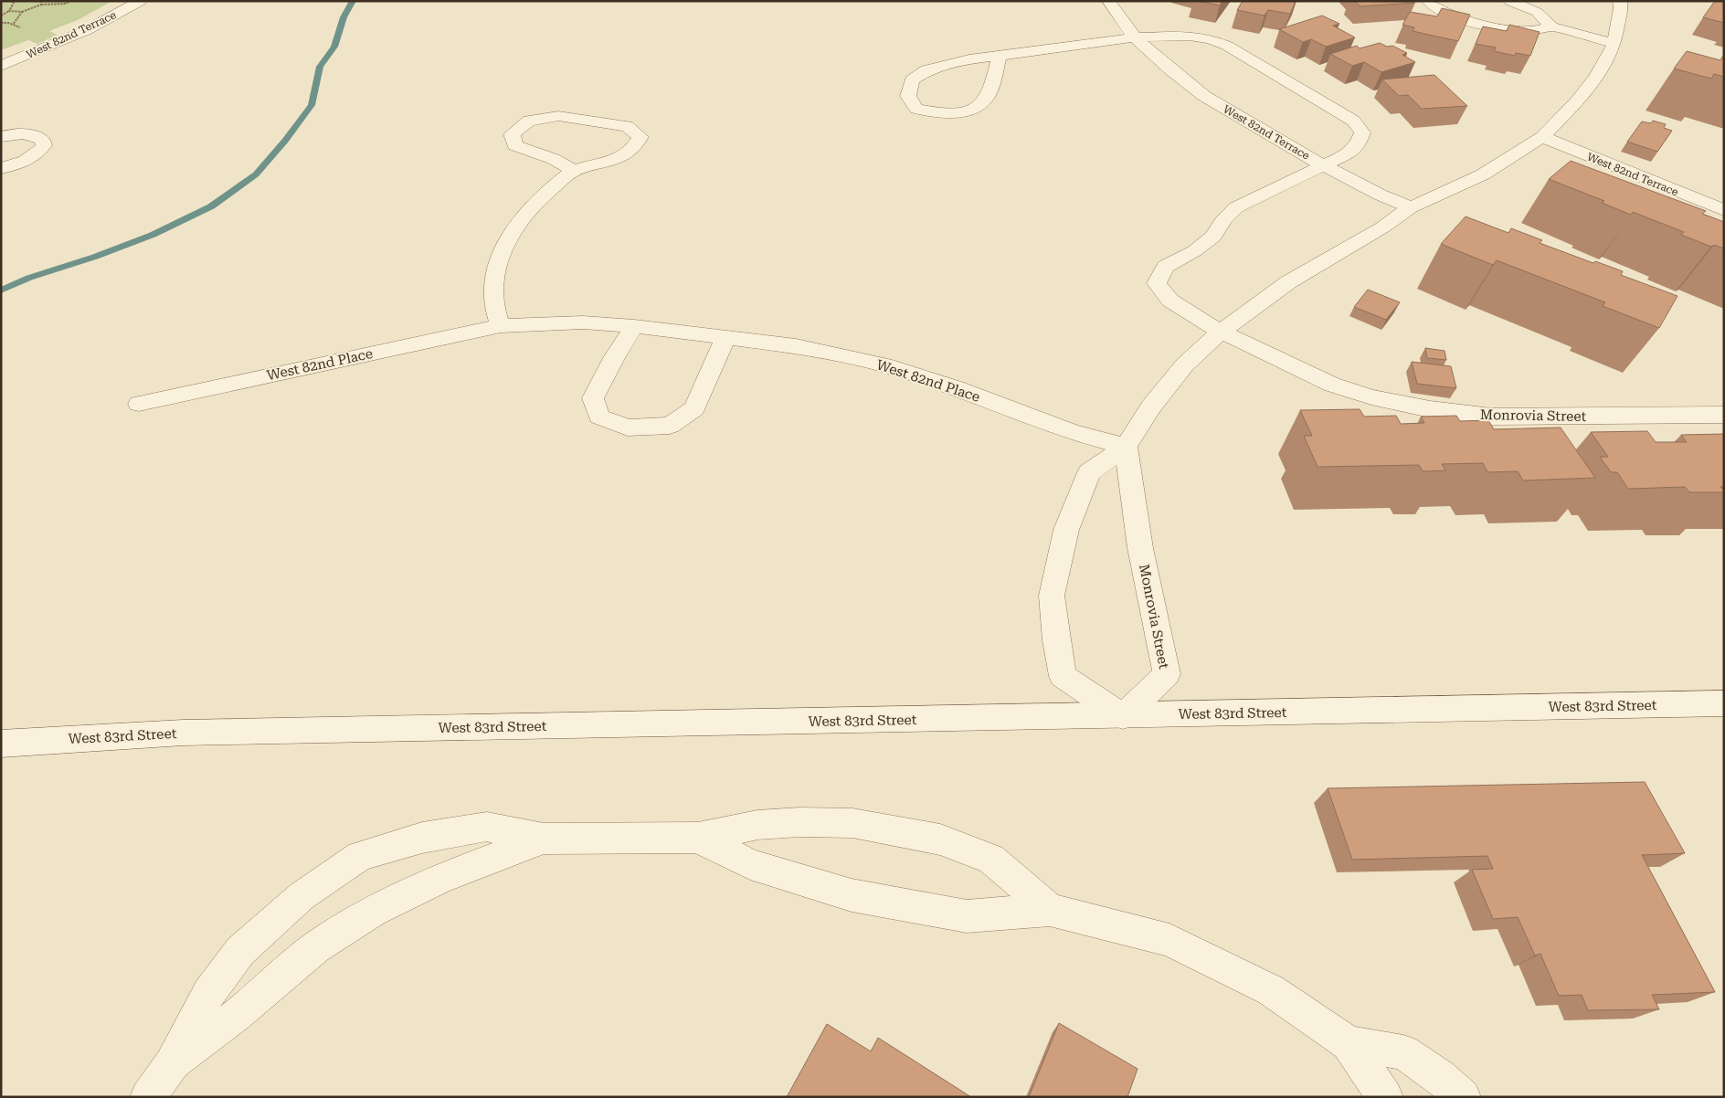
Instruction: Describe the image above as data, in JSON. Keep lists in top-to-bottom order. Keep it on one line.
{"streets":{"street":["West 82nd Terrace","West 82nd Place","Monrovia Street","West 83rd Street"]},"crossings":[["West 82nd Terrace","Monrovia Street"],["West 82nd Place","Monrovia Street"],["Monrovia Street","West 83rd Street"]]}
